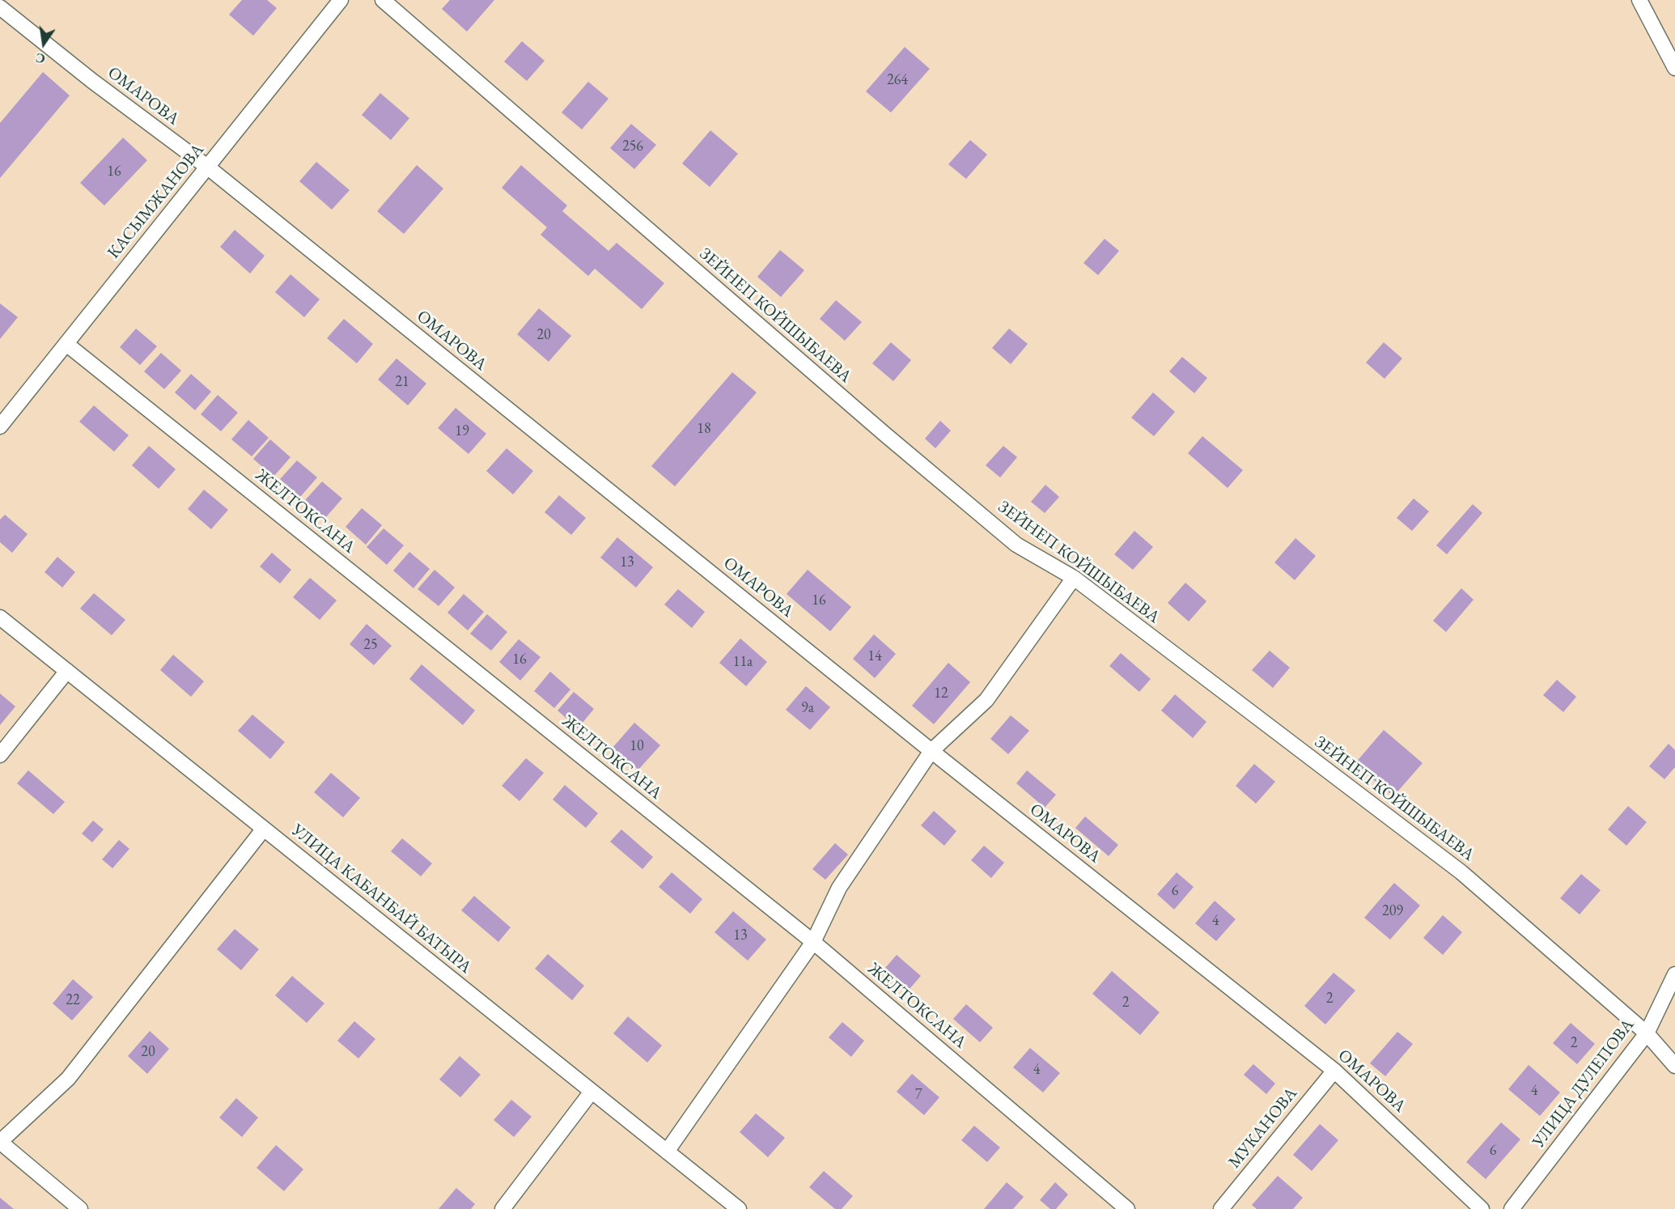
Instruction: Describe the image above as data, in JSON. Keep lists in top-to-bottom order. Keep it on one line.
{"streets":{"street":["ОМАРОВА","КАСЫМЖАНОВА","ЗЕЙНЕП КОЙШЫБАЕВА","ЖЕЛТОКСАНА","УЛИЦА КАБАНБАЙ БАТЫРА","УЛИЦА ДУЛЕПОВА","МУКАНОВА"]},"crossings":[["ОМАРОВА","КАСЫМЖАНОВА"],["ОМАРОВА","МУКАНОВА"],["КАСЫМЖАНОВА","ЖЕЛТОКСАНА"],["ЗЕЙНЕП КОЙШЫБАЕВА","УЛИЦА ДУЛЕПОВА"]],"house_numbers":["264","256","16","20","21","18","19","13","16","25","14","16","11а","12","9а","10","6","209","4","13","2","22","2","2","20","4","4","7","6"],"north":"bottom"}
